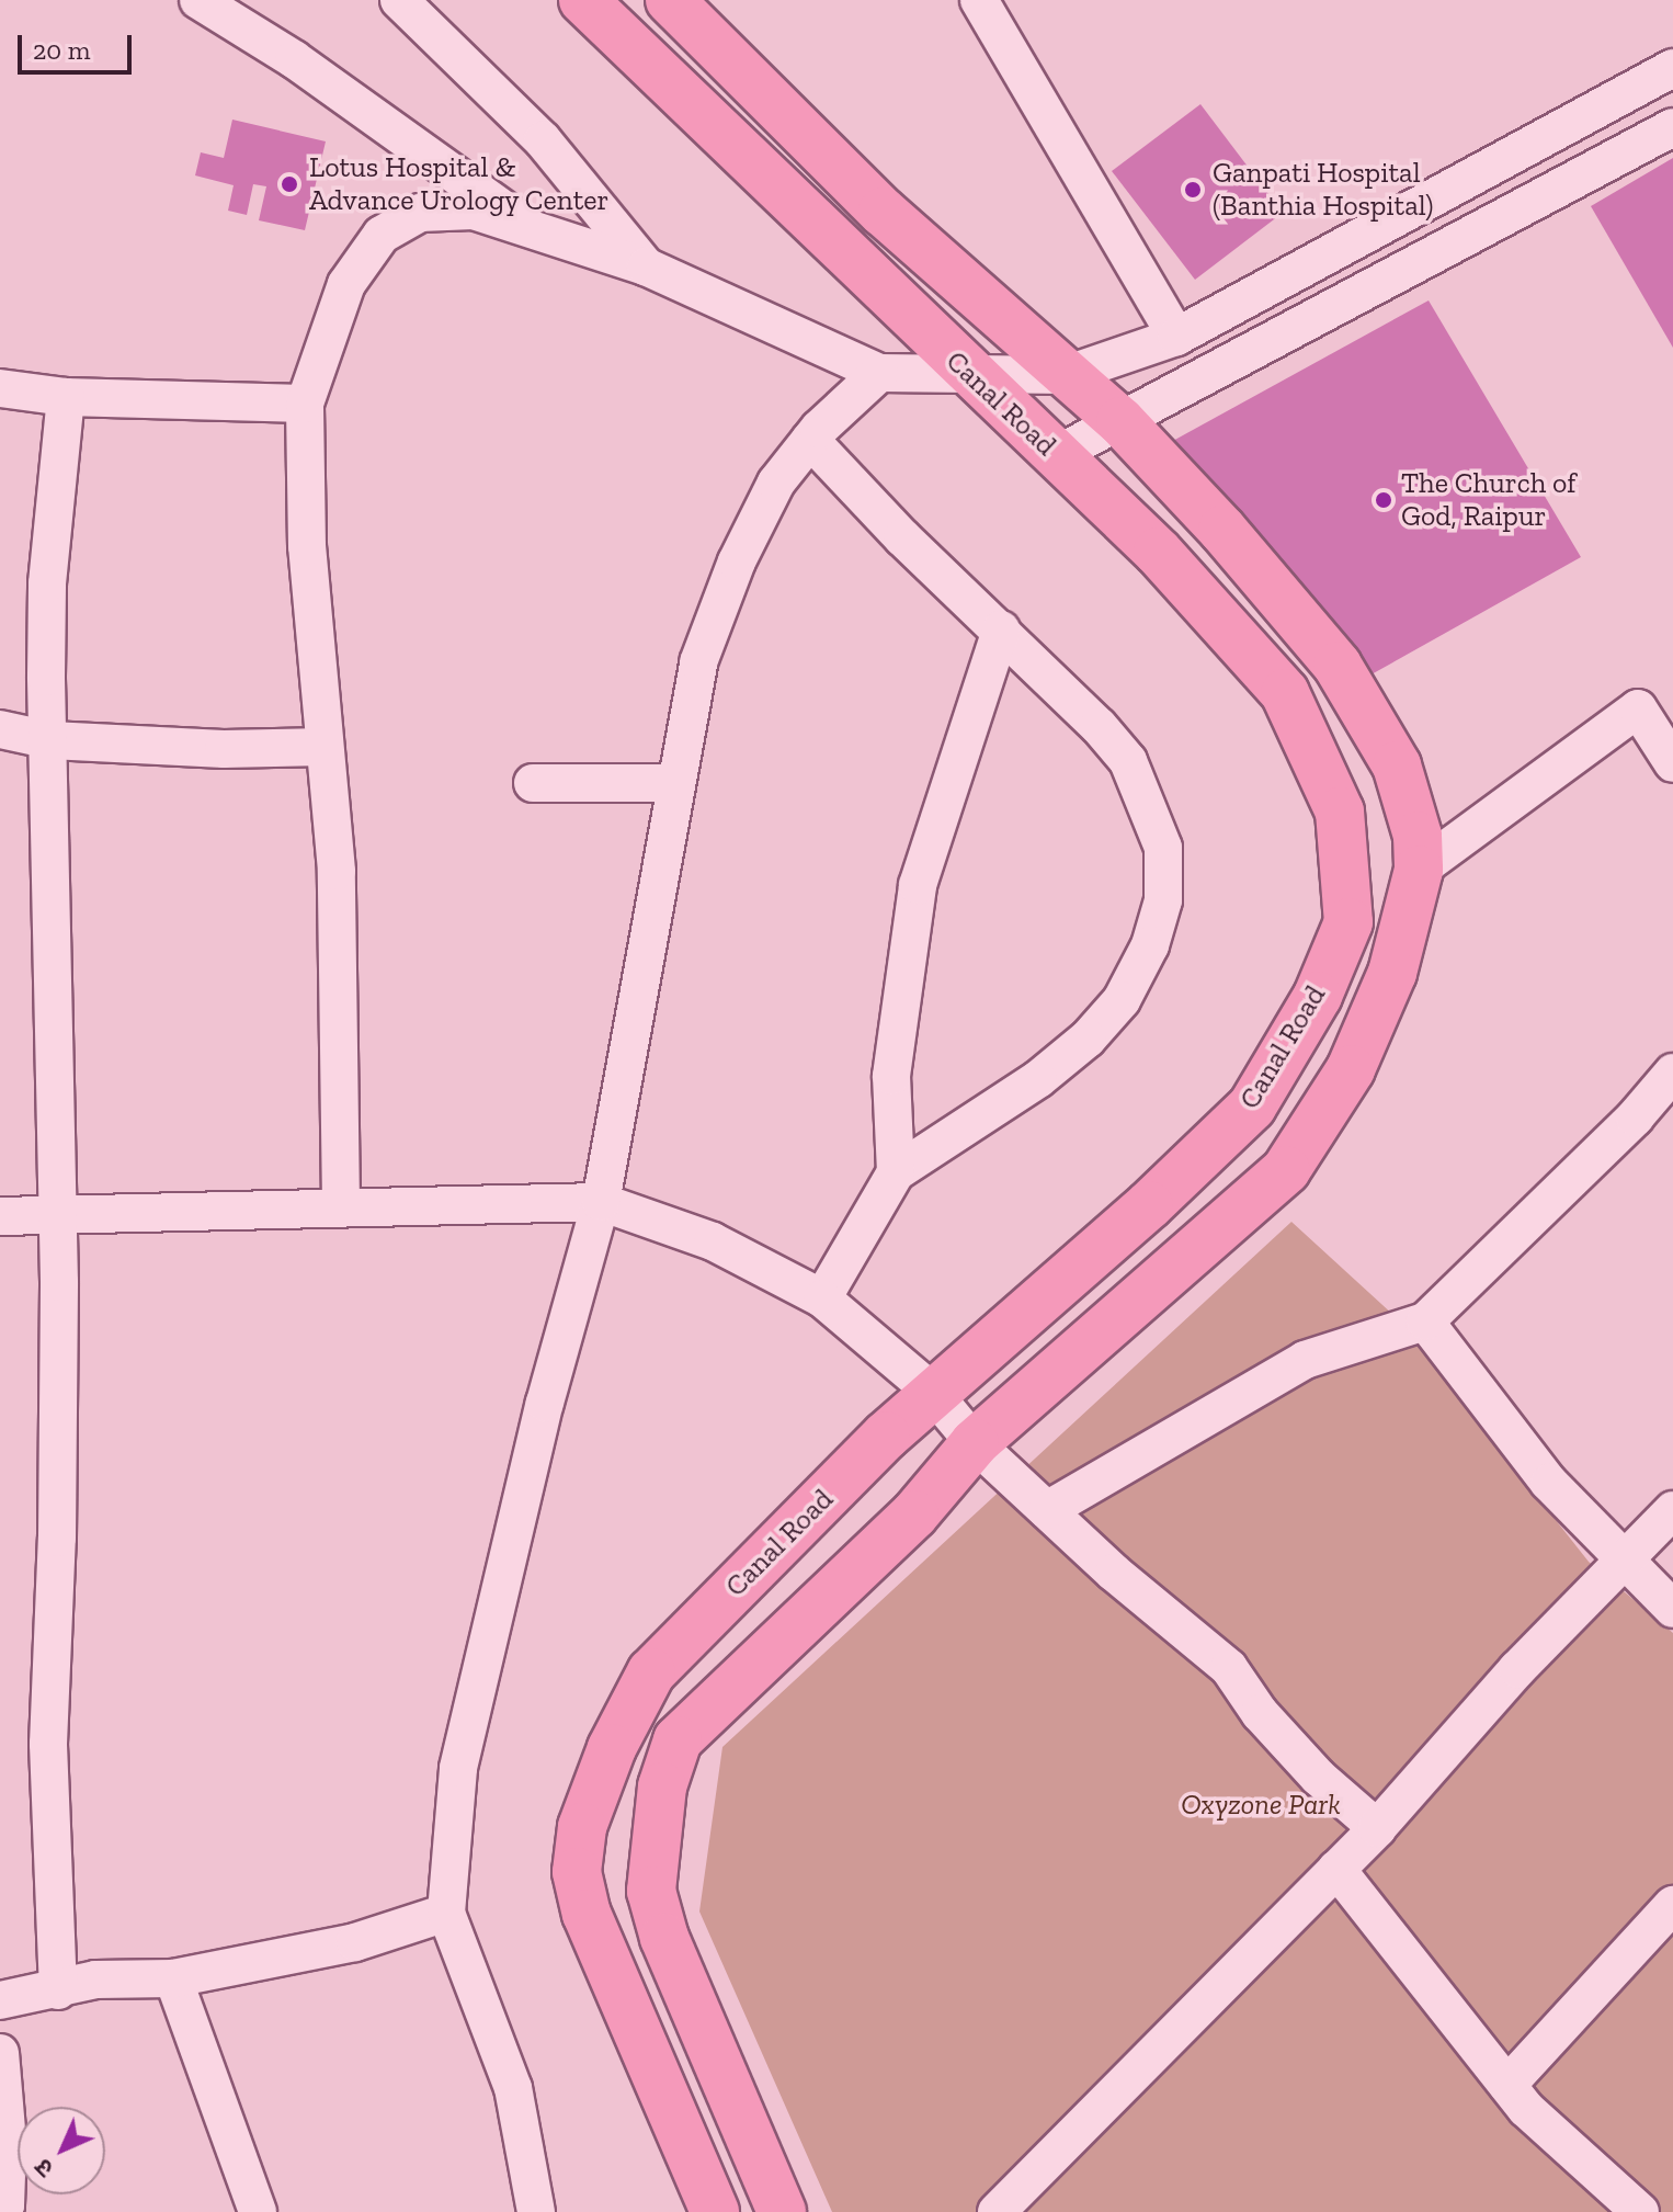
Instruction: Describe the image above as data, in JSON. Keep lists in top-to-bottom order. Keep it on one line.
{"streets":{"main road":["Canal Road"]},"parks":["Oxyzone Park"],"places":["Lotus Hospital & Advance Urology Center","Ganpati Hospital (Banthia Hospital)","The Church of God, Raipur"],"scale_bar":"20 m","north":"bottom left"}
